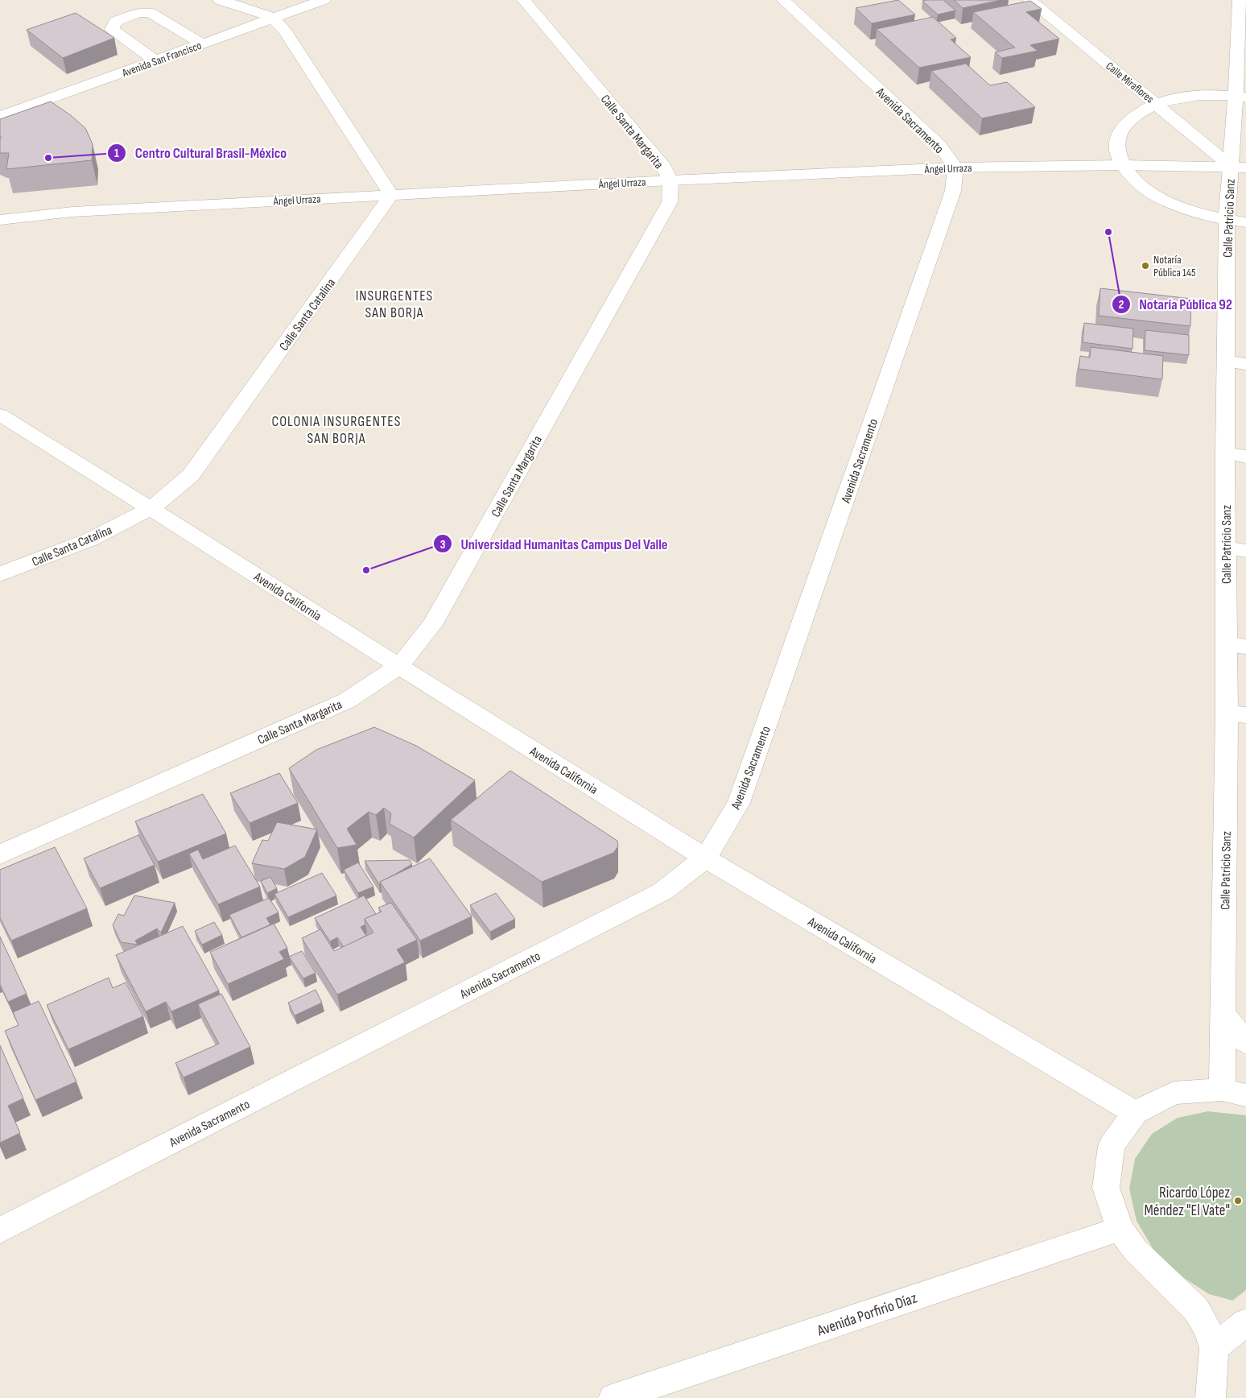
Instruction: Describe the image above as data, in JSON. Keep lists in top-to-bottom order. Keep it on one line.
{"streets":{"street":["Avenida San Francisco","Calle Miraflores","Avenida Sacramento","Calle Santa Margarita","Ángel Urraza","Calle Patricio Sanz","Calle Santa Catalina","Avenida California","Avenida Porfirio Díaz"]},"crossings":[["Calle Miraflores","Ángel Urraza"],["Calle Miraflores","Calle Patricio Sanz"],["Avenida Sacramento","Ángel Urraza"],["Avenida Sacramento","Avenida California"],["Calle Santa Margarita","Ángel Urraza"],["Calle Santa Margarita","Avenida California"],["Ángel Urraza","Calle Patricio Sanz"],["Ángel Urraza","Calle Santa Catalina"],["Calle Santa Catalina","Avenida California"]],"districts":["INSURGENTES SAN BORJA","COLONIA INSURGENTES SAN BORJA"],"places":["Centro Cultural Brasil-México","Notaría Pública 92","Notaría Pública 145","Universidad Humanitas Campus Del Valle","Ricardo López Méndez \"El Vate\""]}
